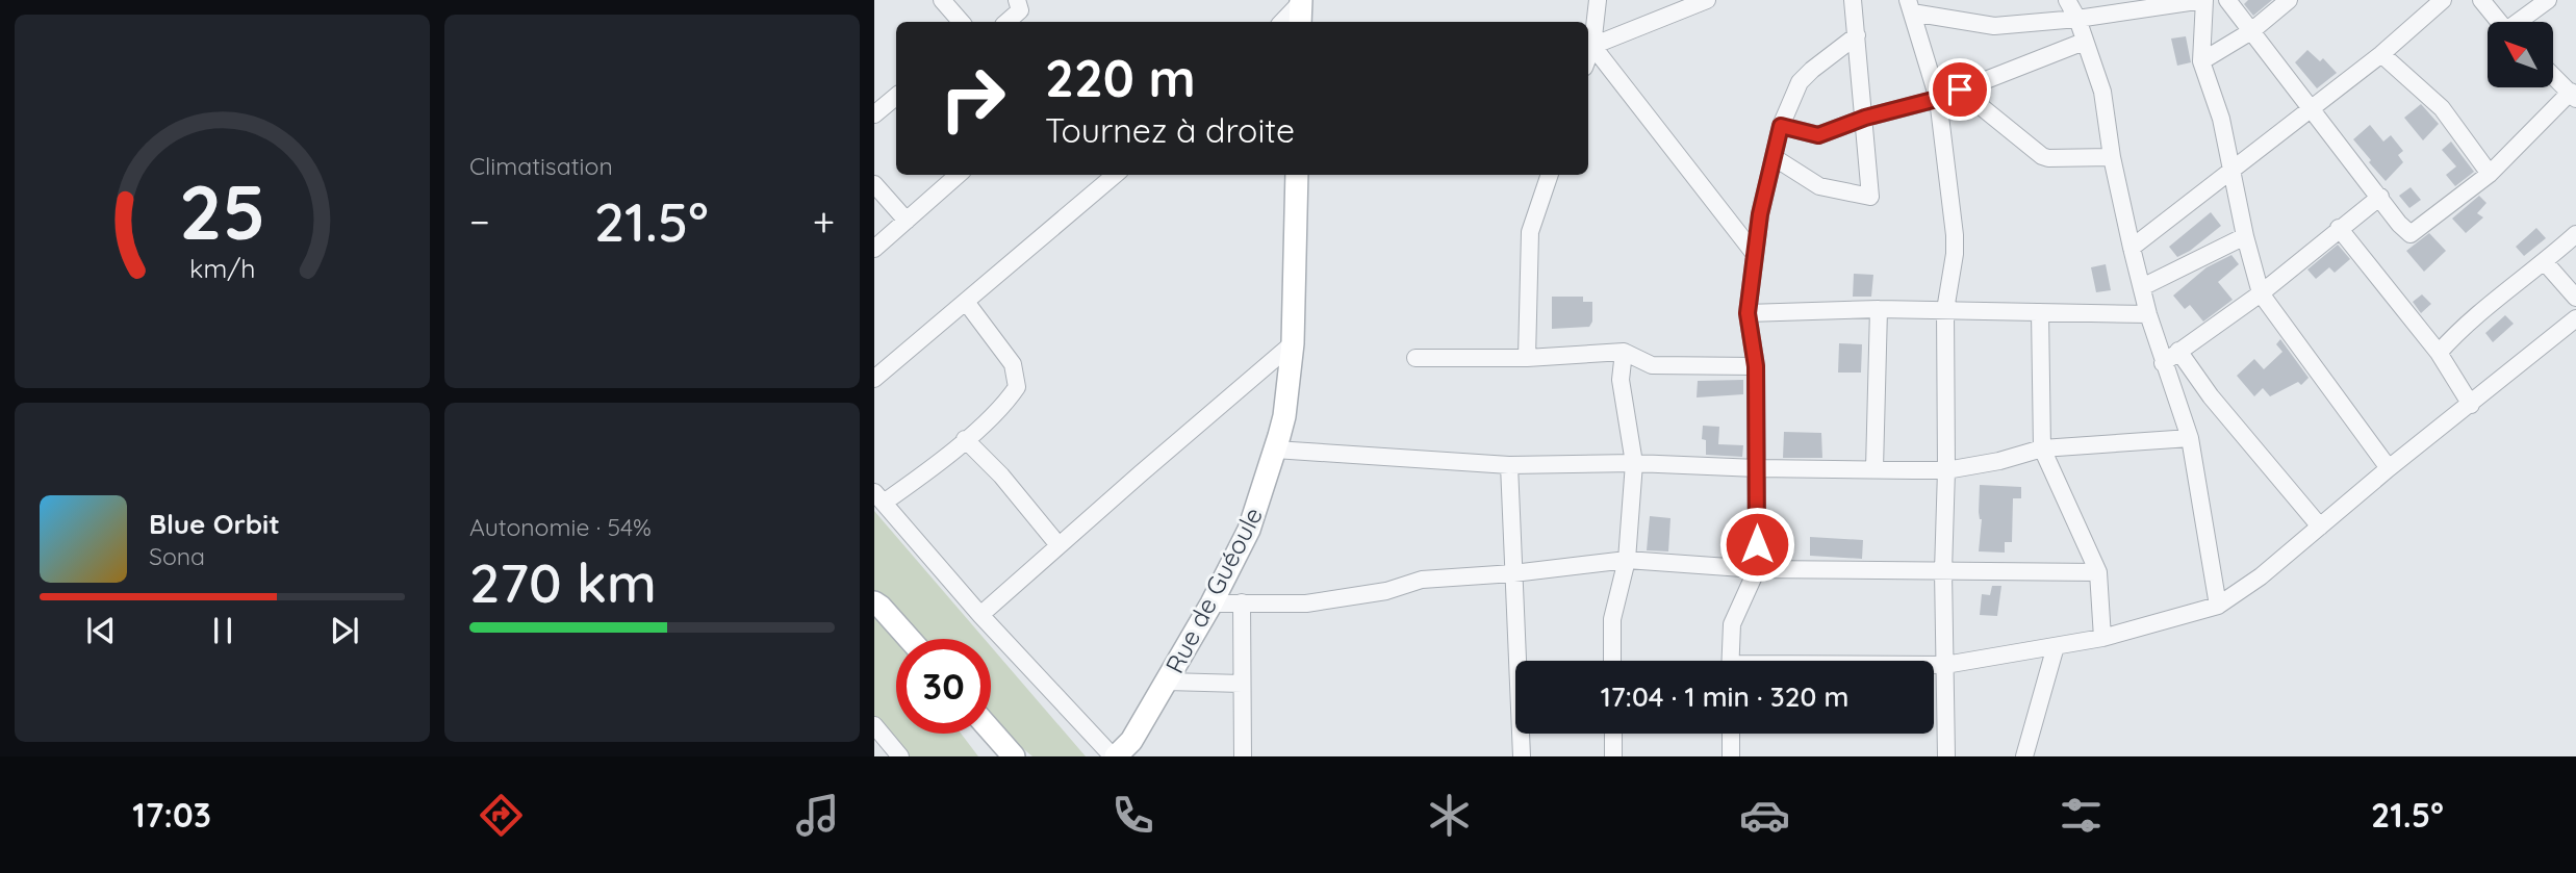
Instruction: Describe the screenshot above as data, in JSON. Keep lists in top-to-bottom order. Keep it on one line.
{"streets":{"main road":["Rue de Guéoule"]},"north":"top left","page":{"tile":["Climatisation",["Autonomie · 54%","270 km"]],"turn":["220 m","Tournez à droite"],"heat":["−","21.5°","+"],"song":["Blue Orbit","Sona"],"limit":"30","trip":"17:04 · 1 min · 320 m","tabs":["17:03","21.5°"],"gauge":["25","km/h"]}}
